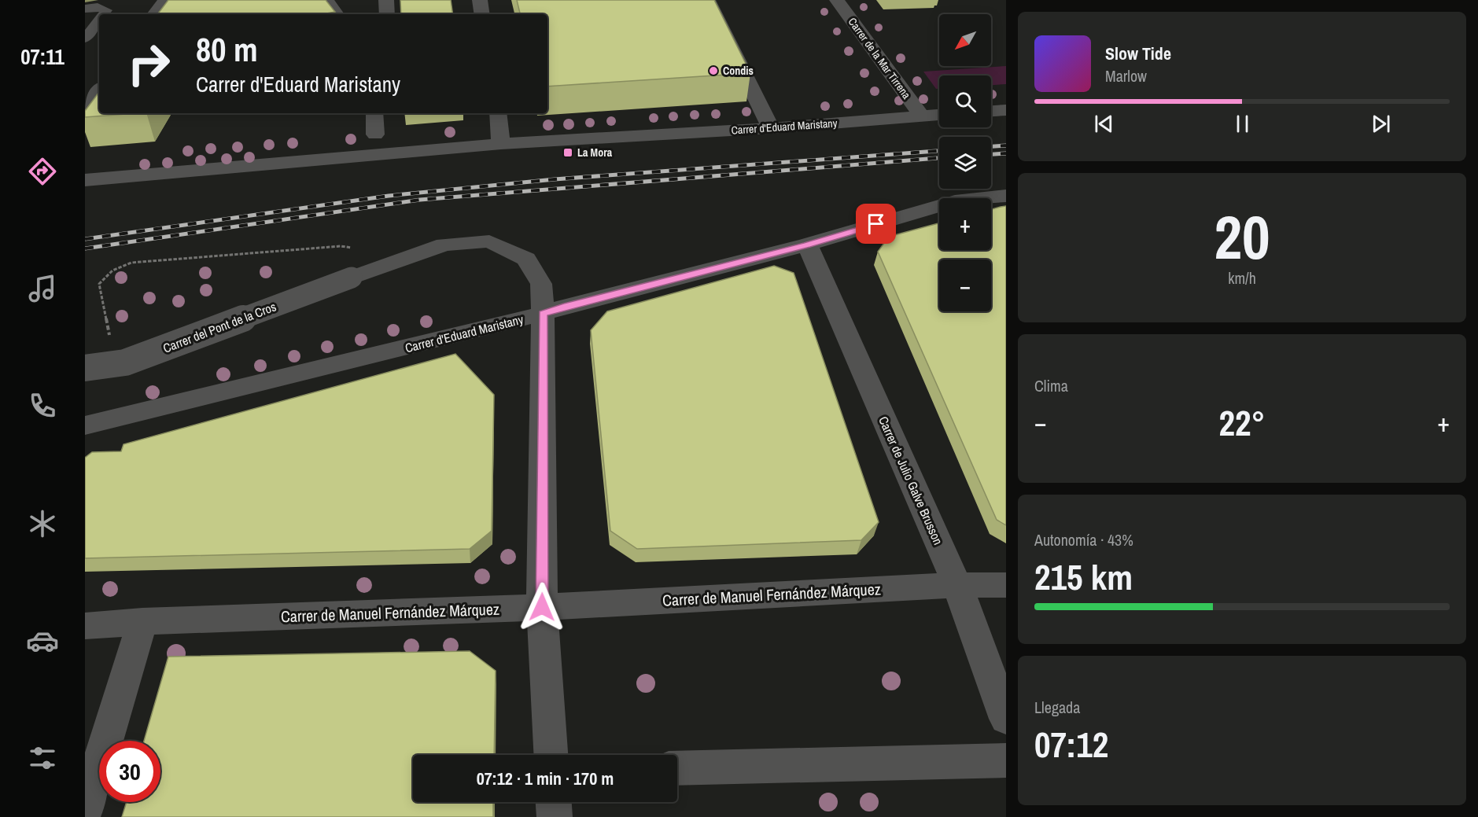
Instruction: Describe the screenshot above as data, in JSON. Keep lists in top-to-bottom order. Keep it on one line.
{"streets":{"street":["Carrer de la Mar Tirrena","Carrer d'Eduard Maristany","Carrer del Pont de la Cros","Carrer de Julio Galve Brusson","Carrer de Manuel Fernández Márquez"]},"crossings":[["Carrer de la Mar Tirrena","Carrer d'Eduard Maristany"],["Carrer d'Eduard Maristany","Carrer del Pont de la Cros"],["Carrer d'Eduard Maristany","Carrer de Julio Galve Brusson"],["Carrer del Pont de la Cros","Carrer de Manuel Fernández Márquez"],["Carrer de Julio Galve Brusson","Carrer de Manuel Fernández Márquez"]],"places":{"other":["Condis"],"transit":["La Mora"]},"north":"bottom left","page":{"tabs":"07:11","map_buttons":["+","−"],"turn":["80 m","Carrer d'Eduard Maristany"],"song":["Slow Tide","Marlow"],"tile":[["20","km/h"],"Clima",["Autonomía · 43%","215 km"],["Llegada","07:12"]],"heat":["−","22°","+"],"limit":"30","trip":"07:12 · 1 min · 170 m"}}
